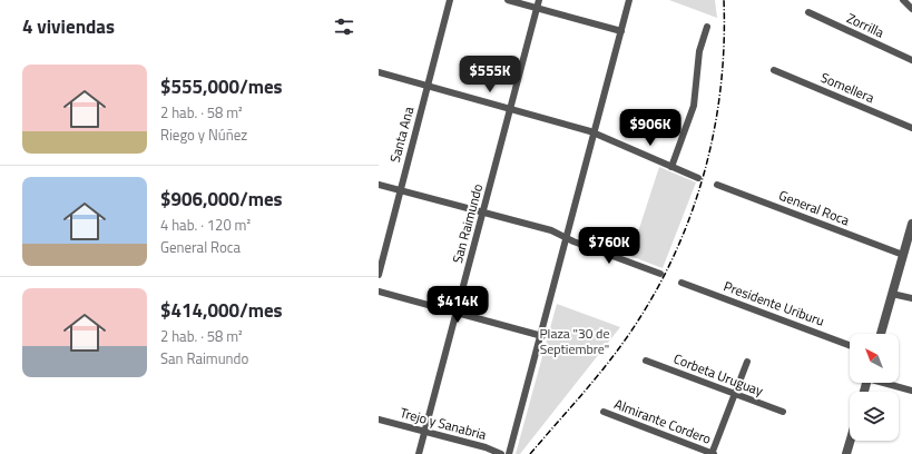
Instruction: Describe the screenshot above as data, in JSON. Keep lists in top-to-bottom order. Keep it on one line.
{"streets":{"street":["Zorrilla","Somellera","Santa Ana","General Roca","San Raimundo","Presidente Uriburu","Corbeta Uruguay","Almirante Cordero","Trejo y Sanabria"]},"crossings":[["San Raimundo","Trejo y Sanabria"]],"parks":["Plaza \"30 de Septiembre\""],"north":"top left","page":{"heading":"4 viviendas","list":[{"name":"$555,000/mes","note":"2 hab. · 58 m² · Riego y Núñez"},{"name":"$906,000/mes","note":"4 hab. · 120 m² · General Roca"},{"name":"$414,000/mes","note":"2 hab. · 58 m² · San Raimundo"}],"price":["$555K","$906K","$760K","$414K"]}}
